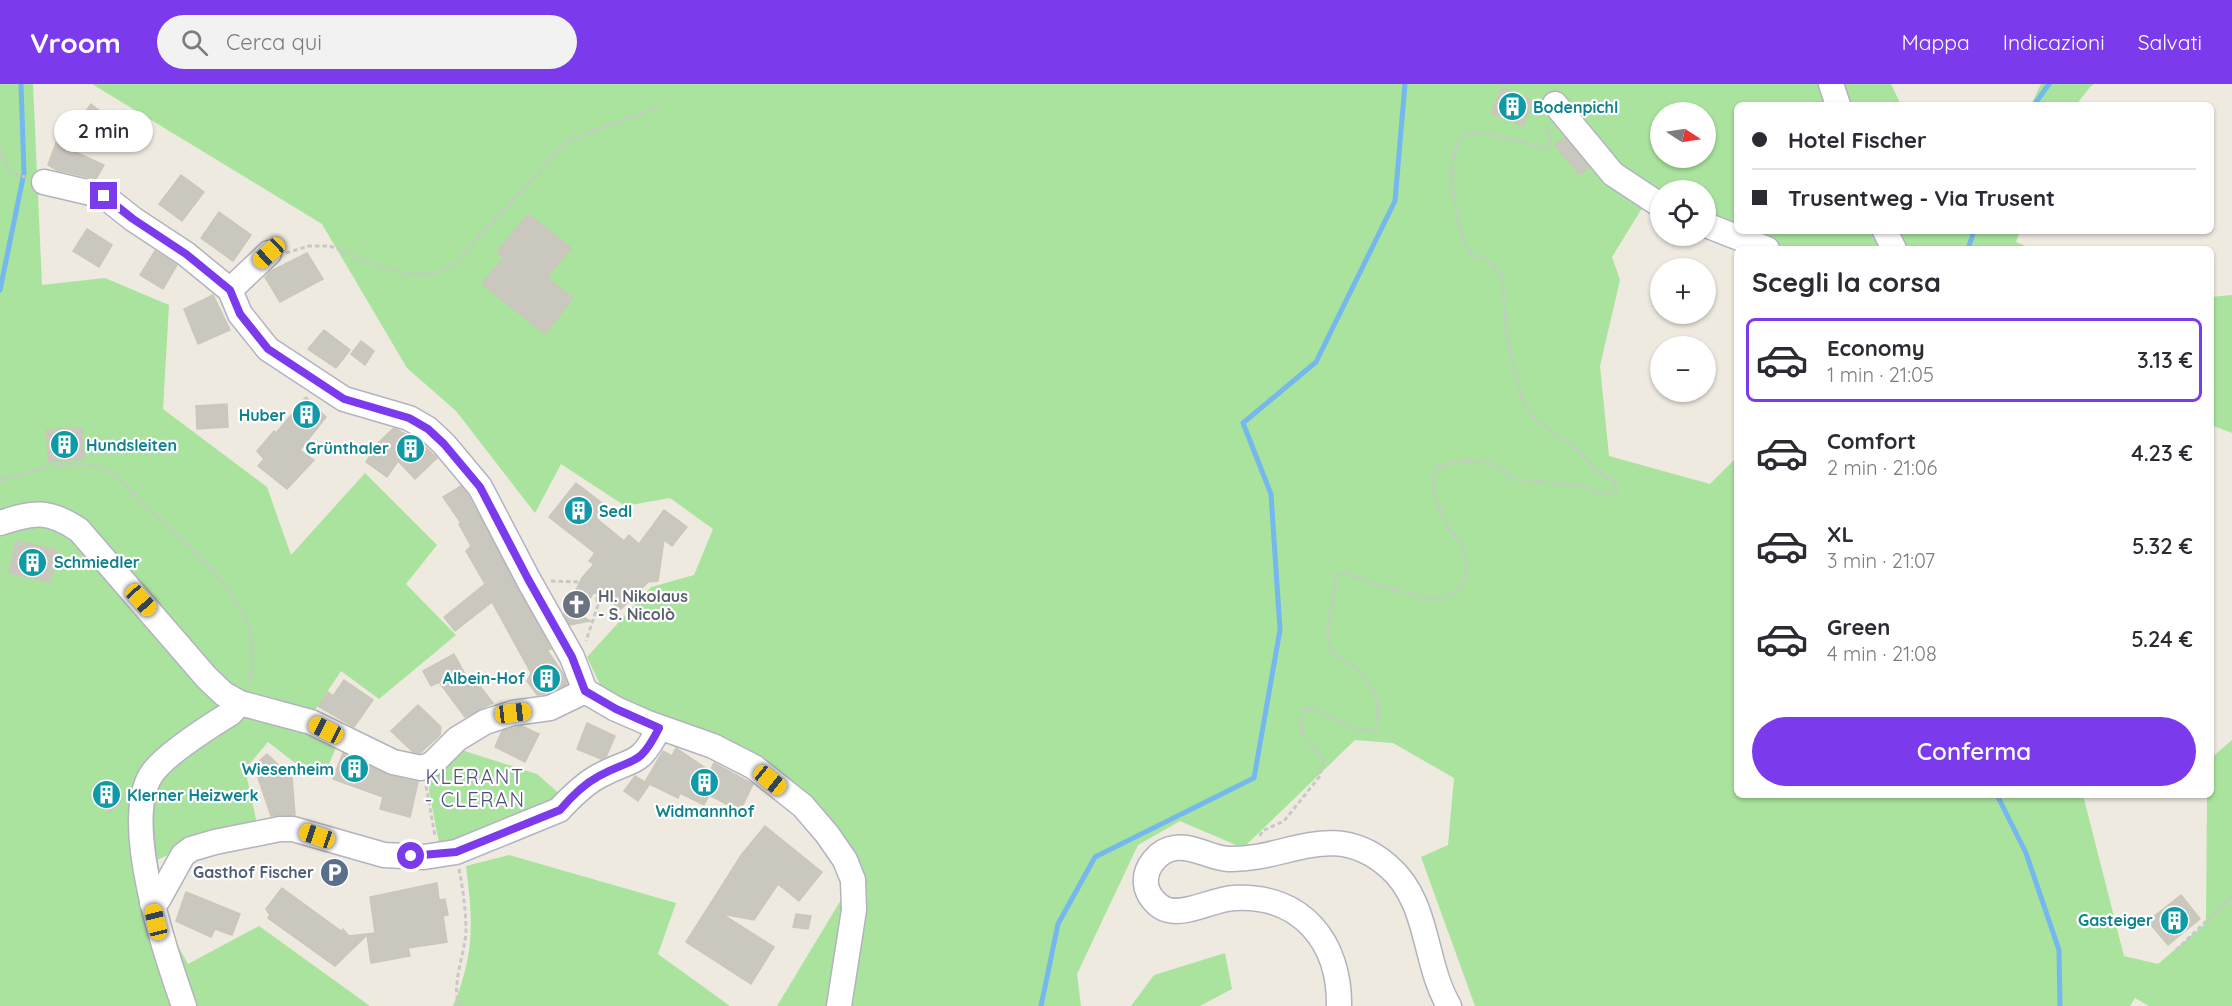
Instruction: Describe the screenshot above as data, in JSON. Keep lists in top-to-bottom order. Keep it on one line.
{"districts":["KLERANT - CLERAN"],"places":{"building":["Bodenpichl","Huber","Hundsleiten","Grünthaler","Sedl","Schmiedler","Albein-Hof","Wiesenheim","Widmannhof","Klerner Heizwerk","Gasteiger"],"church":["Hl. Nikolaus - S. Nicolò"],"parking":["Gasthof Fischer"]},"north":"right","page":{"header":"Vroom","search":"Cerca qui","nav":["Mappa","Indicazioni","Salvati"],"map_buttons":["+","−"],"banner":["Hotel Fischer","Trusentweg - Via Trusent"],"bubble":"2 min","heading":"Scegli la corsa","list":[{"name":"Economy","note":"1 min · 21:05","value":"3.13 €"},{"name":"Comfort","note":"2 min · 21:06","value":"4.23 €"},{"name":"XL","note":"3 min · 21:07","value":"5.32 €"},{"name":"Green","note":"4 min · 21:08","value":"5.24 €"}],"buttons":"Conferma"}}
